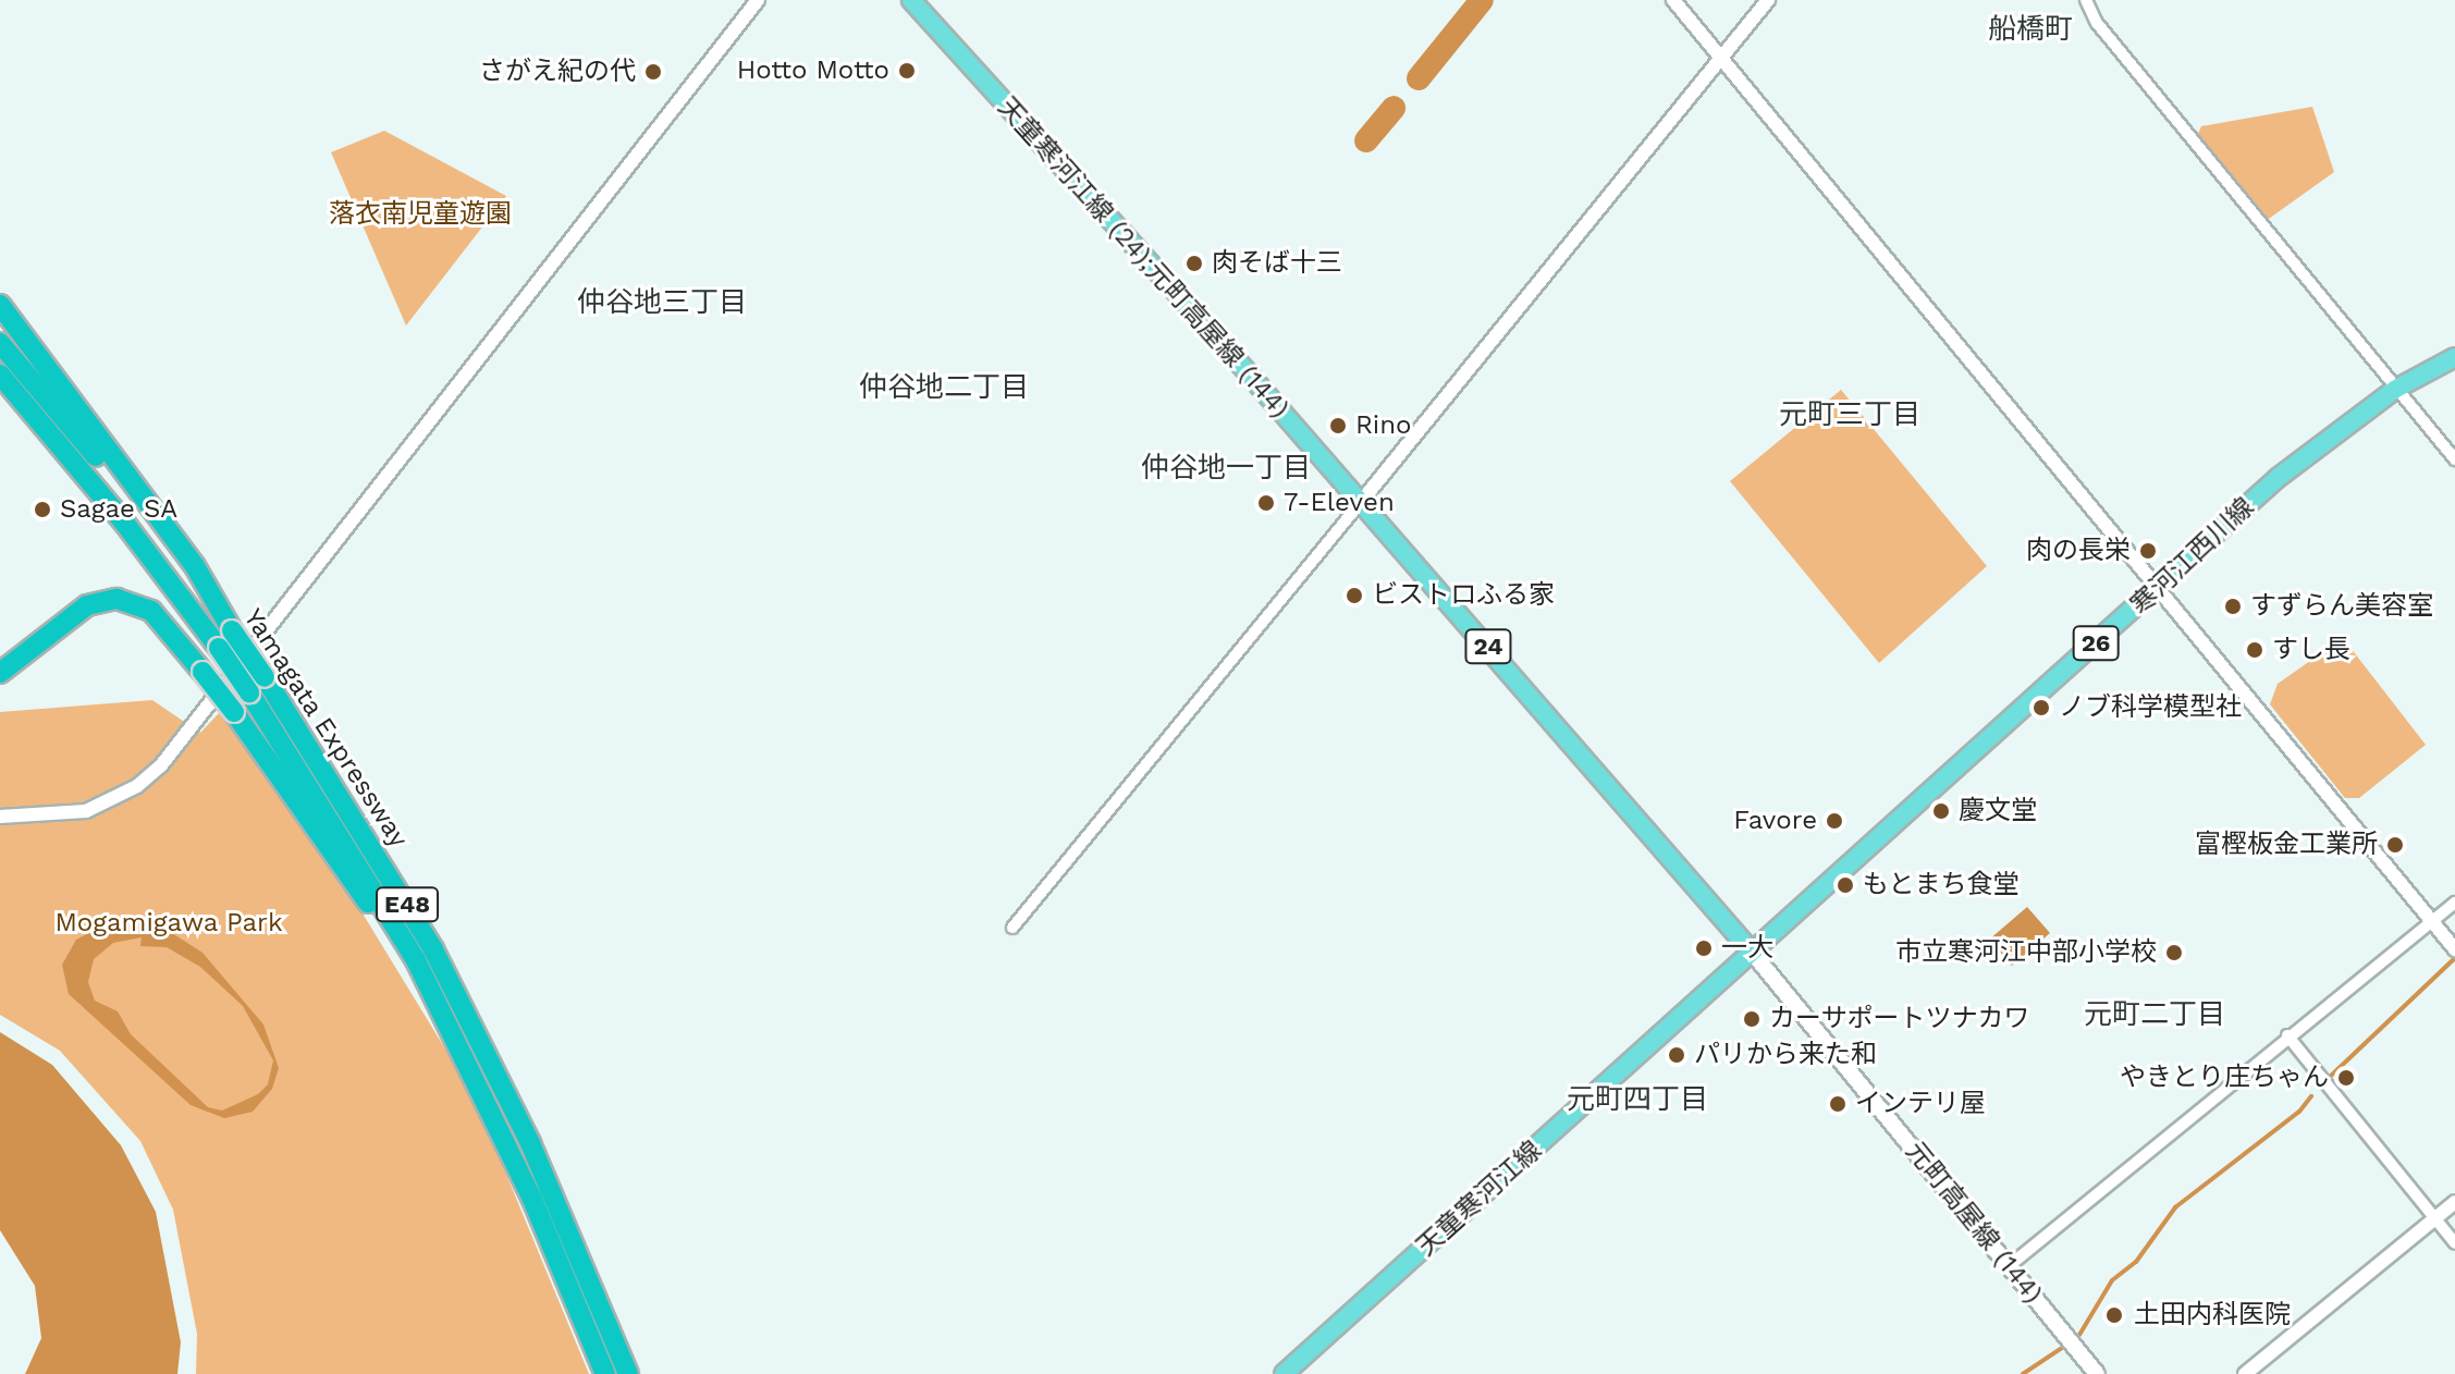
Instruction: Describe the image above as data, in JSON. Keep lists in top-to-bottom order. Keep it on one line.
{"streets":{"highway":["Yamagata Expressway","E48"],"main road":["天童寒河江線 (24);元町高屋線 (144)","寒河江西川線","26","24","天童寒河江線","元町高屋線 (144)"]},"crossings":[["天童寒河江線 (24);元町高屋線 (144)","寒河江西川線"],["天童寒河江線 (24);元町高屋線 (144)","天童寒河江線"],["天童寒河江線 (24);元町高屋線 (144)","元町高屋線 (144)"],["寒河江西川線","天童寒河江線"],["寒河江西川線","元町高屋線 (144)"],["天童寒河江線","元町高屋線 (144)"]],"districts":["船橋町","仲谷地三丁目","仲谷地二丁目","元町三丁目","仲谷地一丁目","元町二丁目","元町四丁目"],"parks":["落衣南児童遊園","Mogamigawa Park"],"places":["Hotto Motto","さがえ紀の代","肉そば十三","Rino","7-Eleven","Sagae SA","肉の長栄","ビストロふる家","すずらん美容室","すし長","ノブ科学模型社","慶文堂","Favore","富樫板金工業所","もとまち食堂","一大","市立寒河江中部小学校","カーサポートツナカワ","パリから来た和","やきとり庄ちゃん","インテリ屋","土田内科医院"]}
